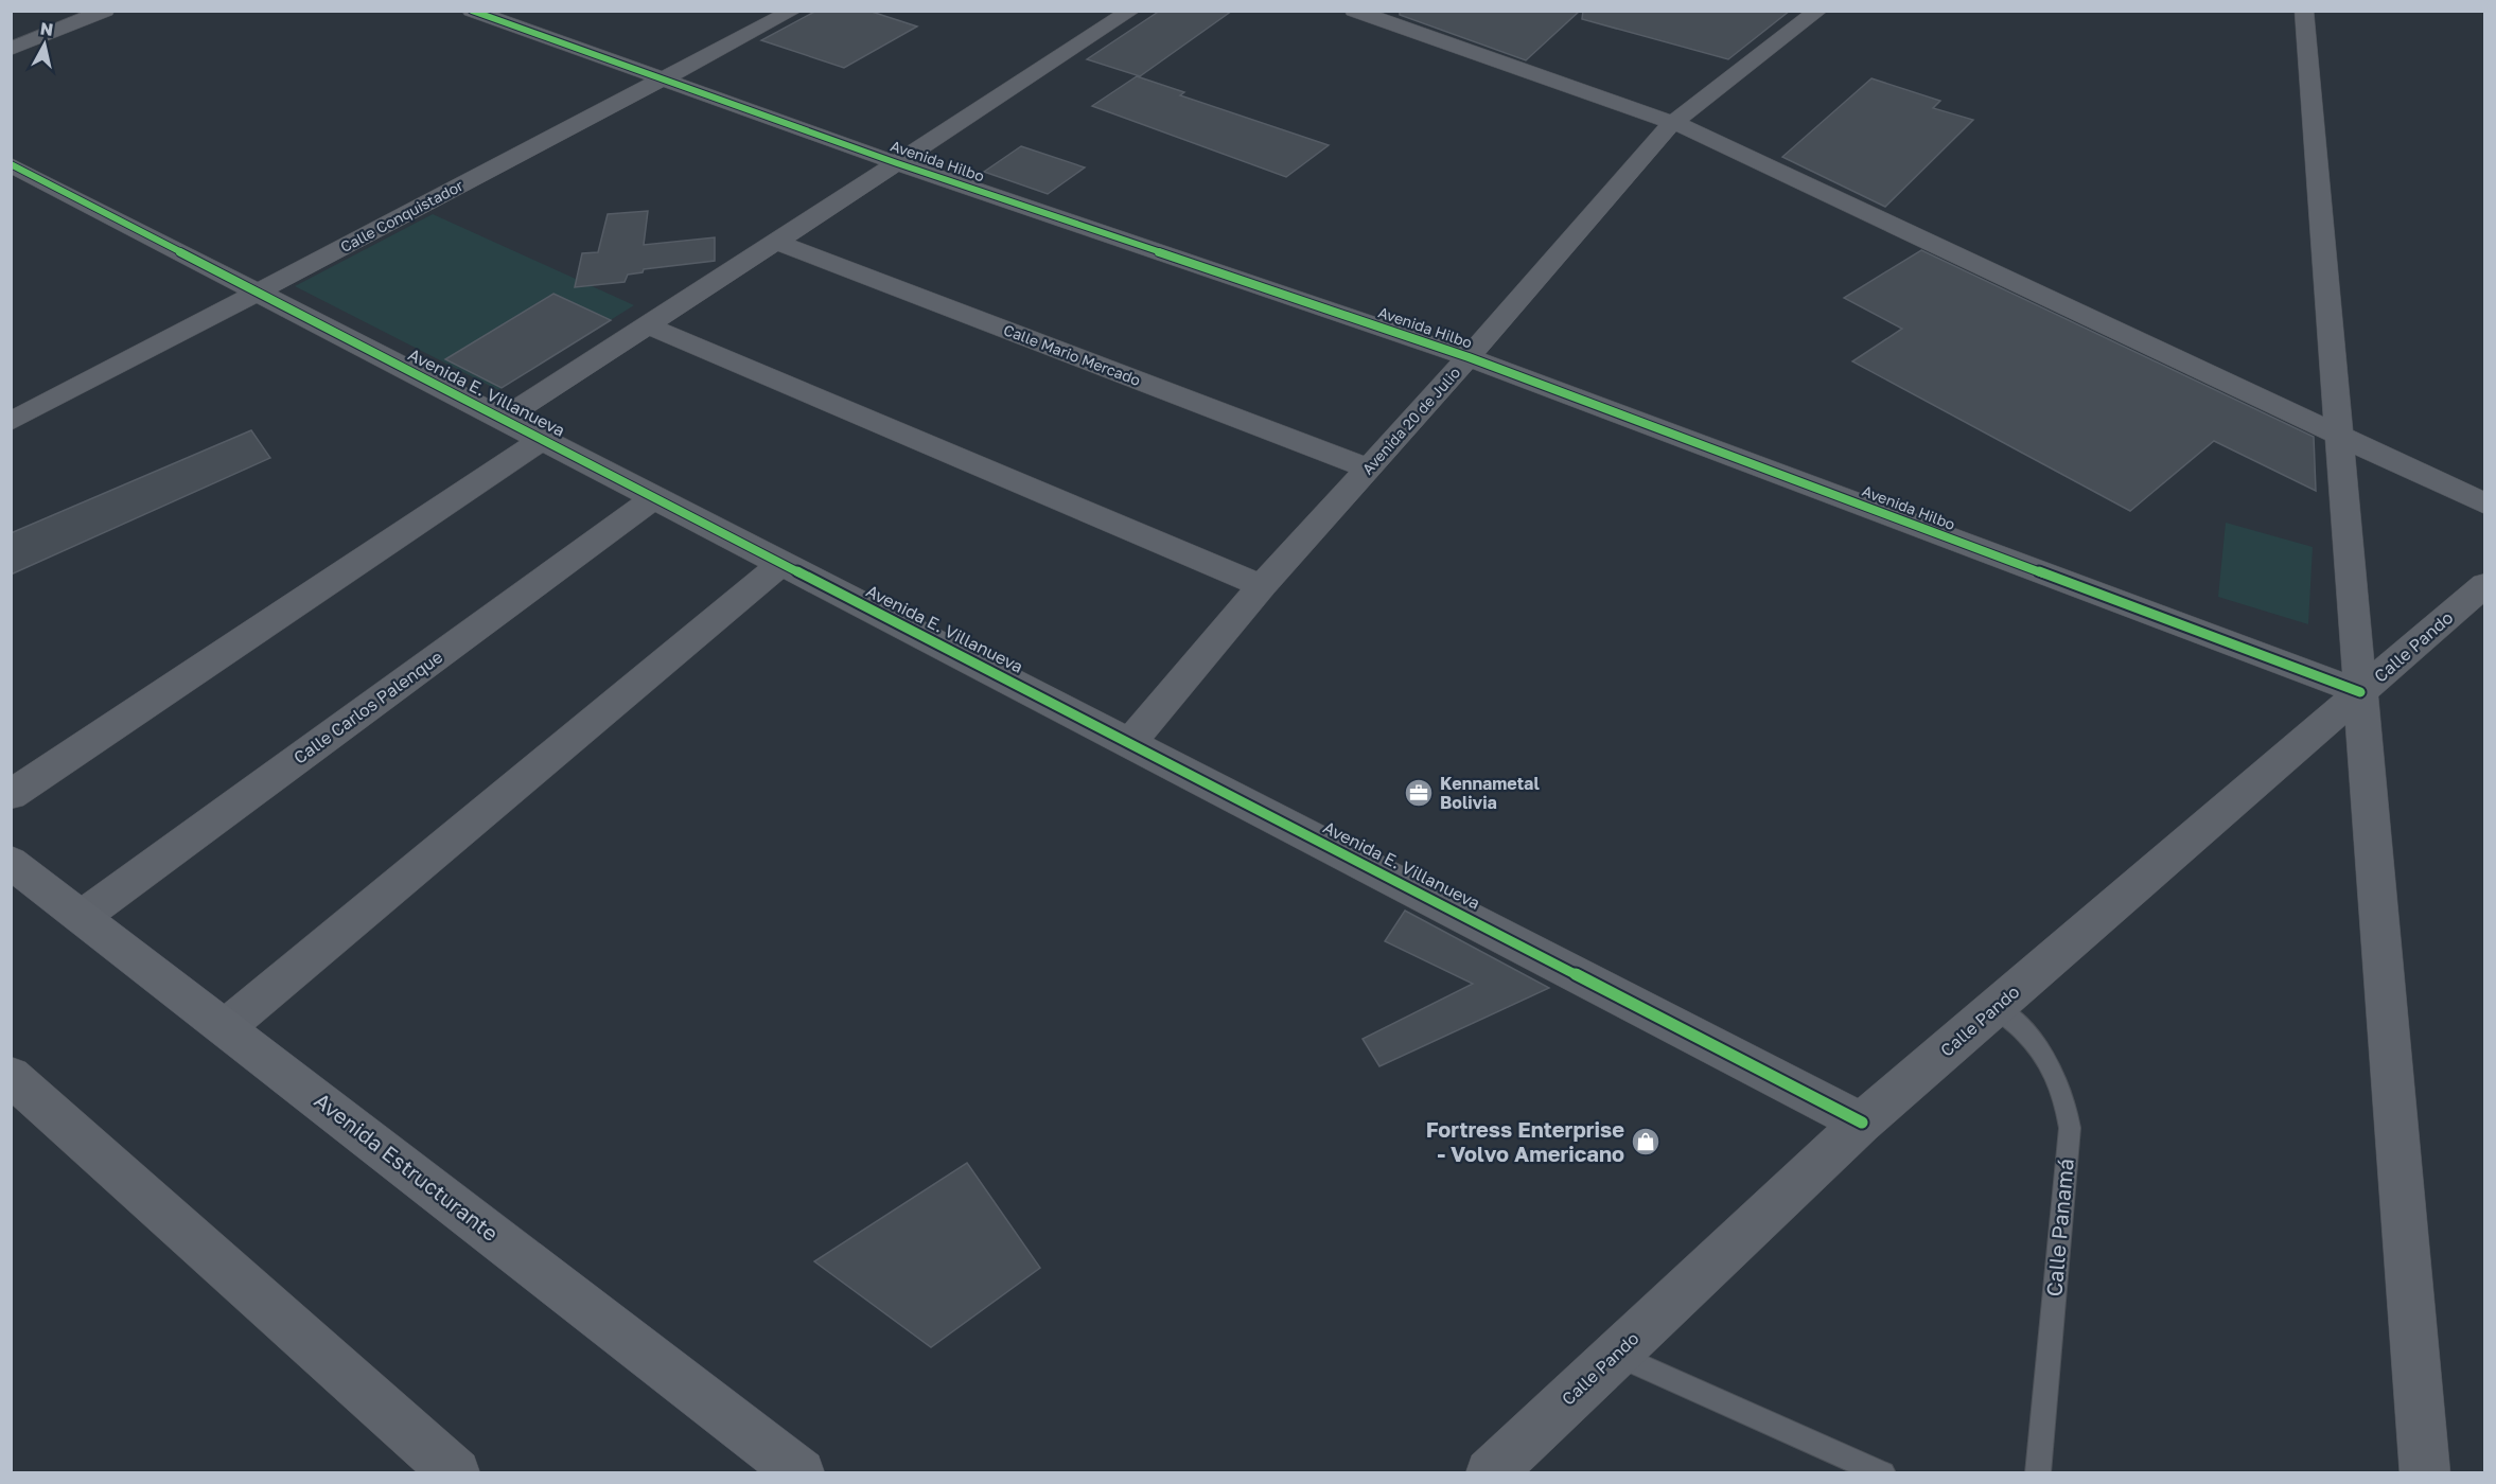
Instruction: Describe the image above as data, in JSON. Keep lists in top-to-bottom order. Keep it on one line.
{"streets":{"main road":["Avenida Estructurante"],"street":["Avenida Hilbo","Calle Conquistador","Calle Mario Mercado","Avenida E. Villanueva","Avenida 20 de Julio","Calle Pando","Calle Carlos Palenque"],"lane":["Calle Panamá"]},"crossings":[["Avenida Hilbo","Calle Conquistador"],["Avenida Hilbo","Avenida 20 de Julio"],["Avenida Hilbo","Calle Pando"],["Calle Conquistador","Avenida E. Villanueva"],["Calle Mario Mercado","Avenida 20 de Julio"],["Avenida E. Villanueva","Avenida 20 de Julio"],["Avenida E. Villanueva","Calle Pando"],["Avenida E. Villanueva","Calle Carlos Palenque"],["Calle Pando","Calle Panamá"],["Calle Carlos Palenque","Avenida Estructurante"]],"places":{"office":["Kennametal Bolivia"],"shop":["Fortress Enterprise - Volvo Americano"]},"north":"top"}
